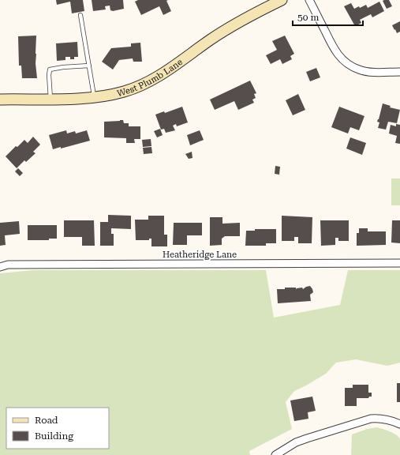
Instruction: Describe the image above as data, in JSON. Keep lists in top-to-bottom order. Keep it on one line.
{"streets":{"main road":["West Plumb Lane"],"street":["Heatheridge Lane"]},"legend":["Road","Building"],"scale_bar":"50 m"}
